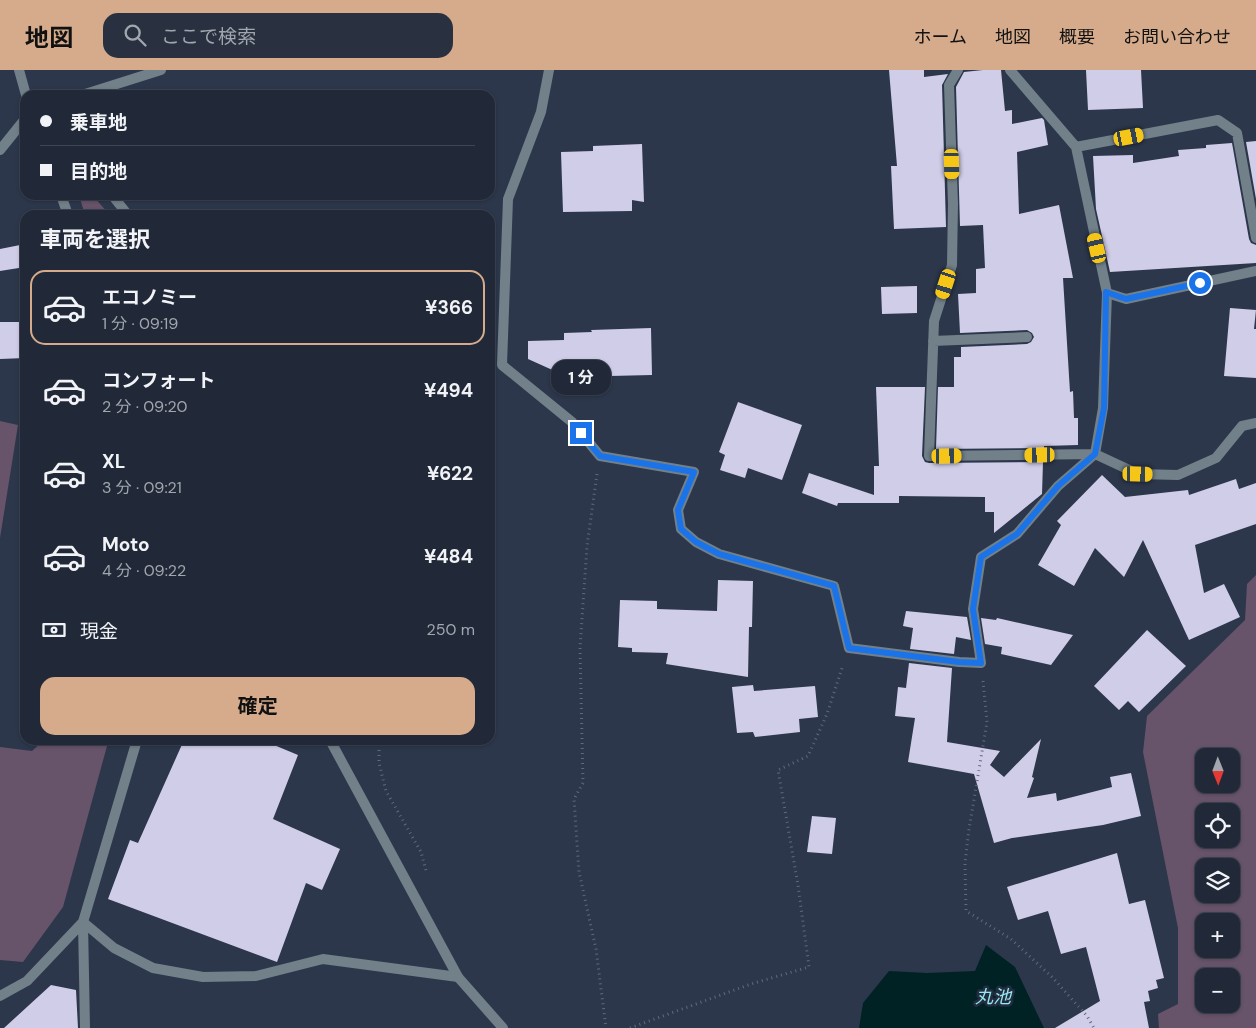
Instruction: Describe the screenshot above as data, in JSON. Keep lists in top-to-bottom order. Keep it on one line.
{"water":["丸池"],"north":"bottom","page":{"header":"地図","search":"ここで検索","nav":["ホーム","地図","概要","お問い合わせ"],"banner":["乗車地","目的地"],"heading":"車両を選択","list":[{"name":"エコノミー","note":"1 分 · 09:19","value":"¥366"},{"name":"コンフォート","note":"2 分 · 09:20","value":"¥494"},{"name":"XL","note":"3 分 · 09:21","value":"¥622"},{"name":"Moto","note":"4 分 · 09:22","value":"¥484"}],"bubble":"1 分","pay":["現金","250 m"],"buttons":"確定","map_buttons":["+","−"]}}
